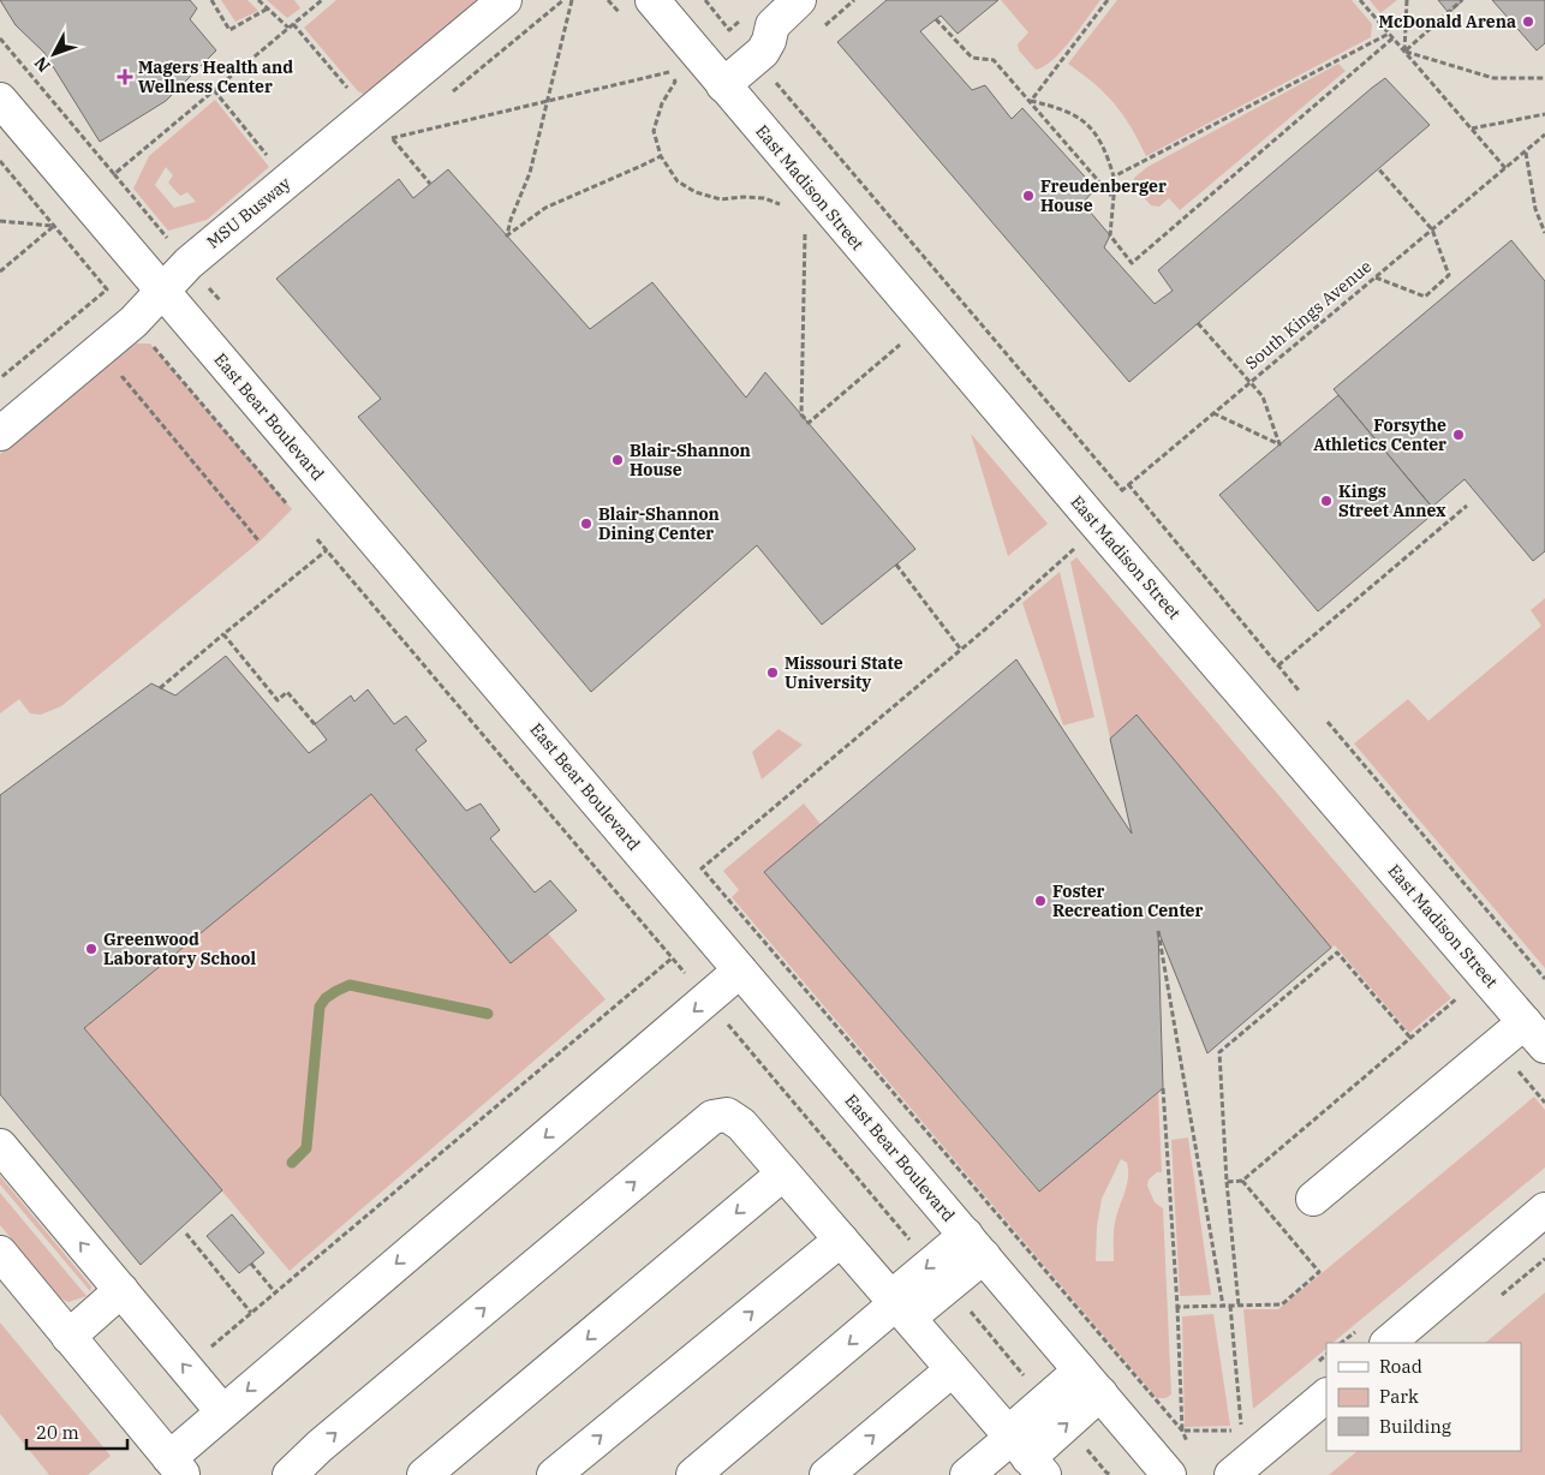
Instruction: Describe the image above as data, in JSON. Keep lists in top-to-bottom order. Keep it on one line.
{"streets":{"street":["East Madison Street","MSU Busway","East Bear Boulevard"],"path":["South Kings Avenue"]},"crossings":[["East Madison Street","South Kings Avenue"],["MSU Busway","East Bear Boulevard"]],"places":{"other":["McDonald Arena","Freudenberger House","Forsythe Athletics Center","Blair-Shannon House","Kings Street Annex","Blair-Shannon Dining Center","Missouri State University","Foster Recreation Center","Greenwood Laboratory School"],"health":["Magers Health and Wellness Center"]},"legend":["Road","Park","Building"],"scale_bar":"20 m","north":"bottom left"}
